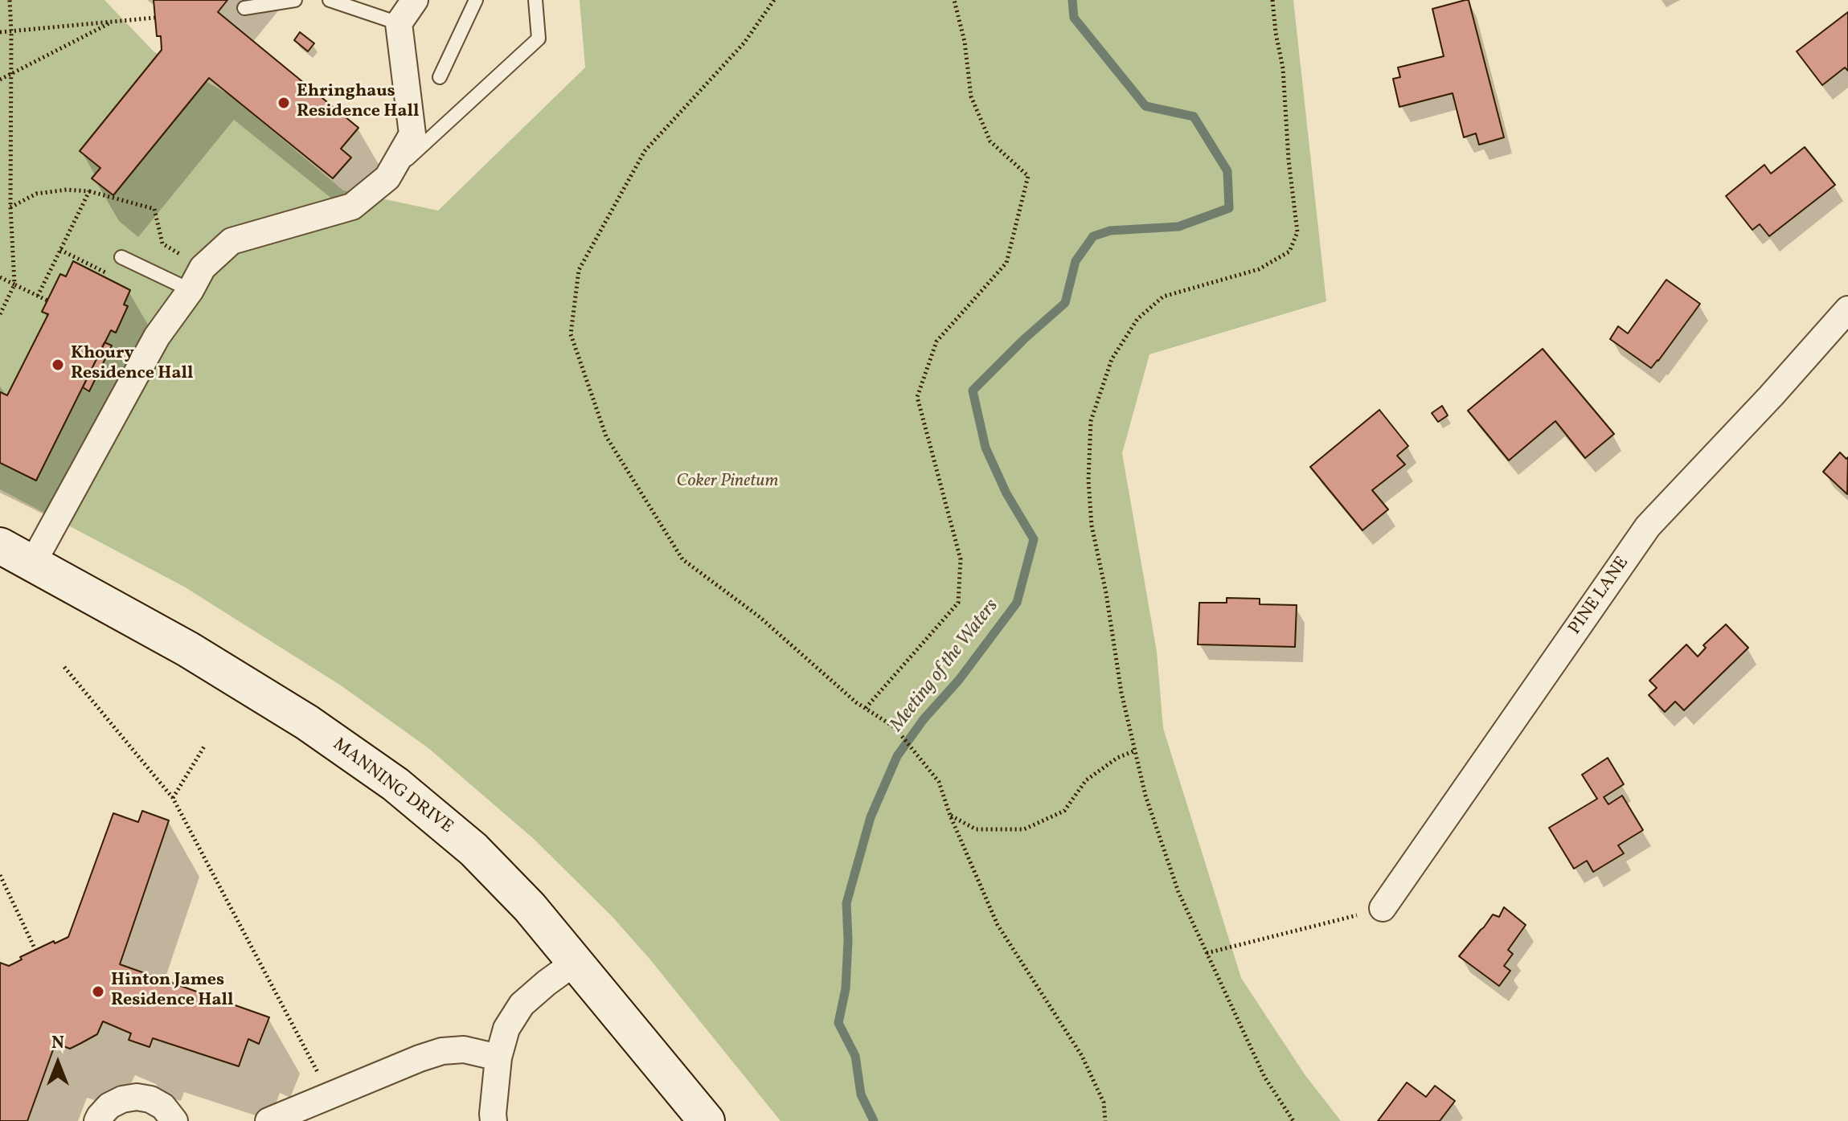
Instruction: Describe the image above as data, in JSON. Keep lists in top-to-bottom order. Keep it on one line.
{"streets":{"street":["PINE LANE","MANNING DRIVE"]},"water":["Meeting of the Waters"],"parks":["Coker Pinetum"],"places":["Ehringhaus Residence Hall","Khoury Residence Hall","Hinton James Residence Hall"],"north":"top"}
